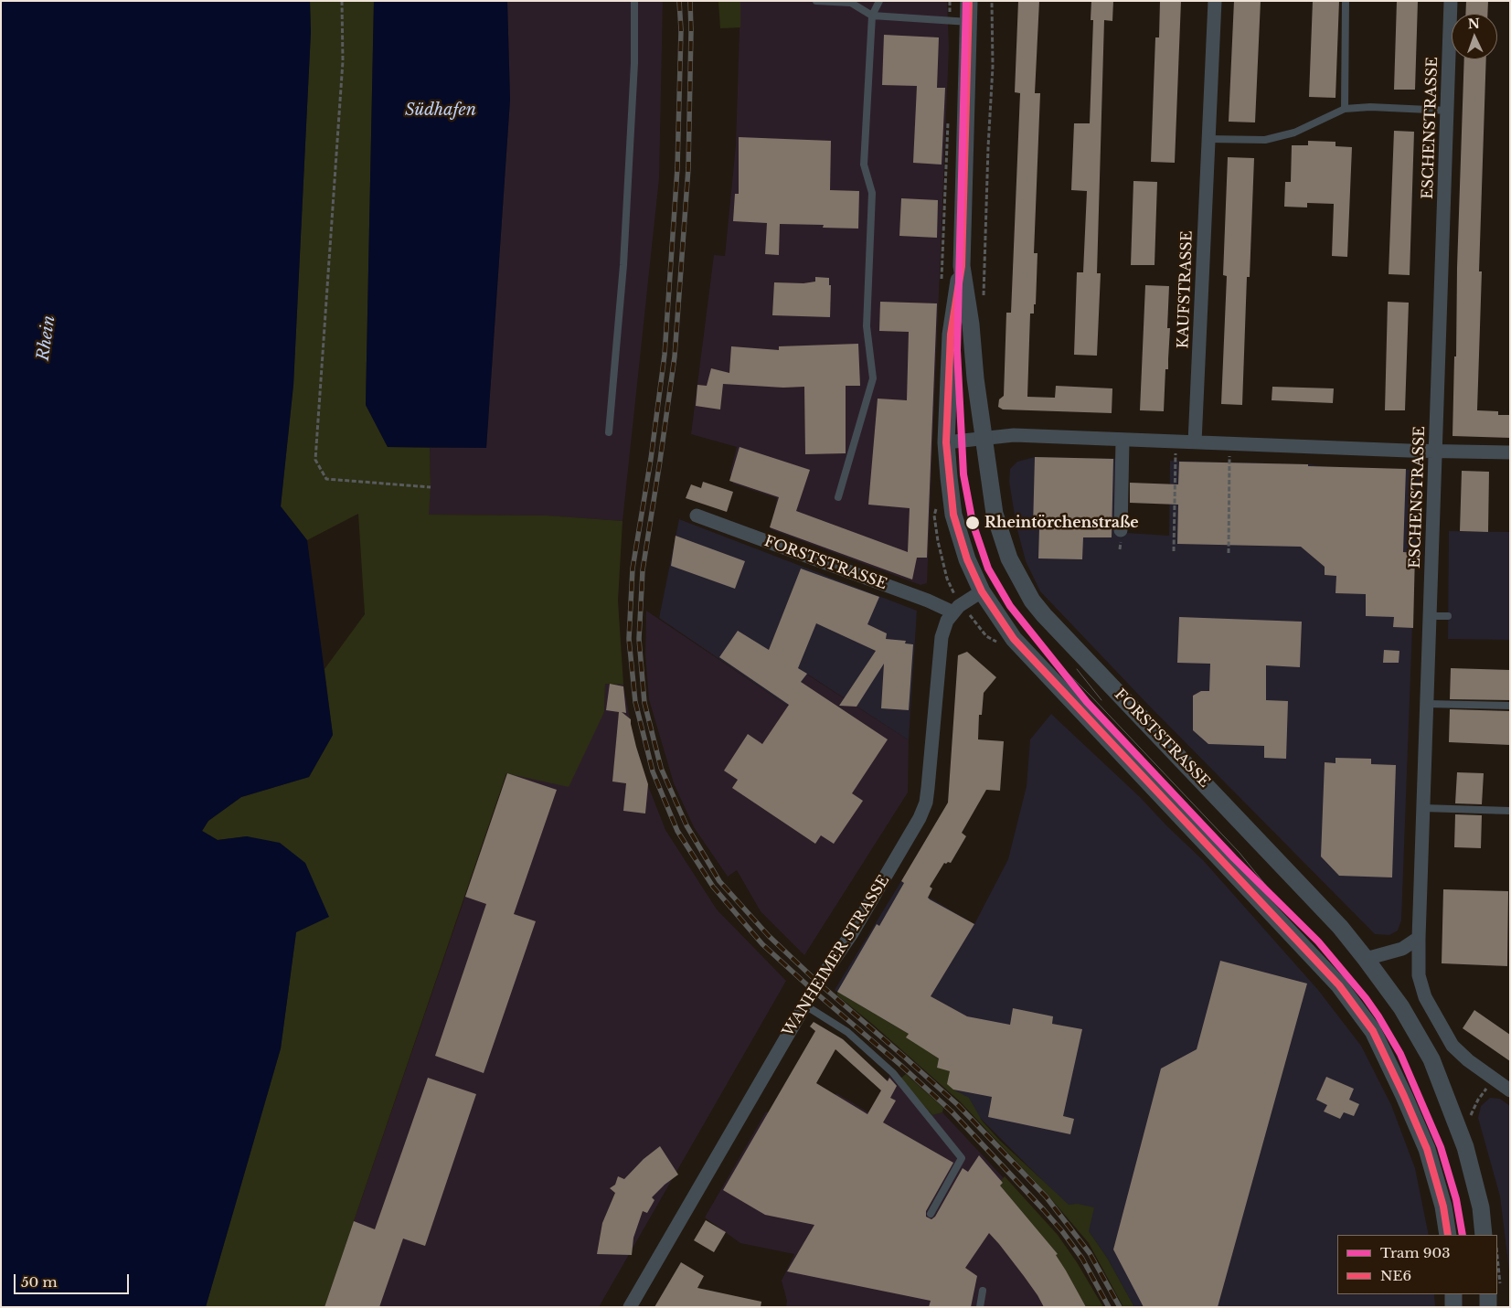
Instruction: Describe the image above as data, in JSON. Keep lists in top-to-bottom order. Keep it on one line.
{"streets":{"street":["ESCHENSTRASSE","KAUFSTRASSE","FORSTSTRASSE","WANHEIMER STRASSE"]},"crossings":[["FORSTSTRASSE","WANHEIMER STRASSE"]],"water":["Südhafen","Rhein"],"places":["Rheintörchenstraße"],"lines":["tram line 903","transit line NE6"],"legend":["Tram 903","NE6"],"scale_bar":"50 m","north":"top"}
